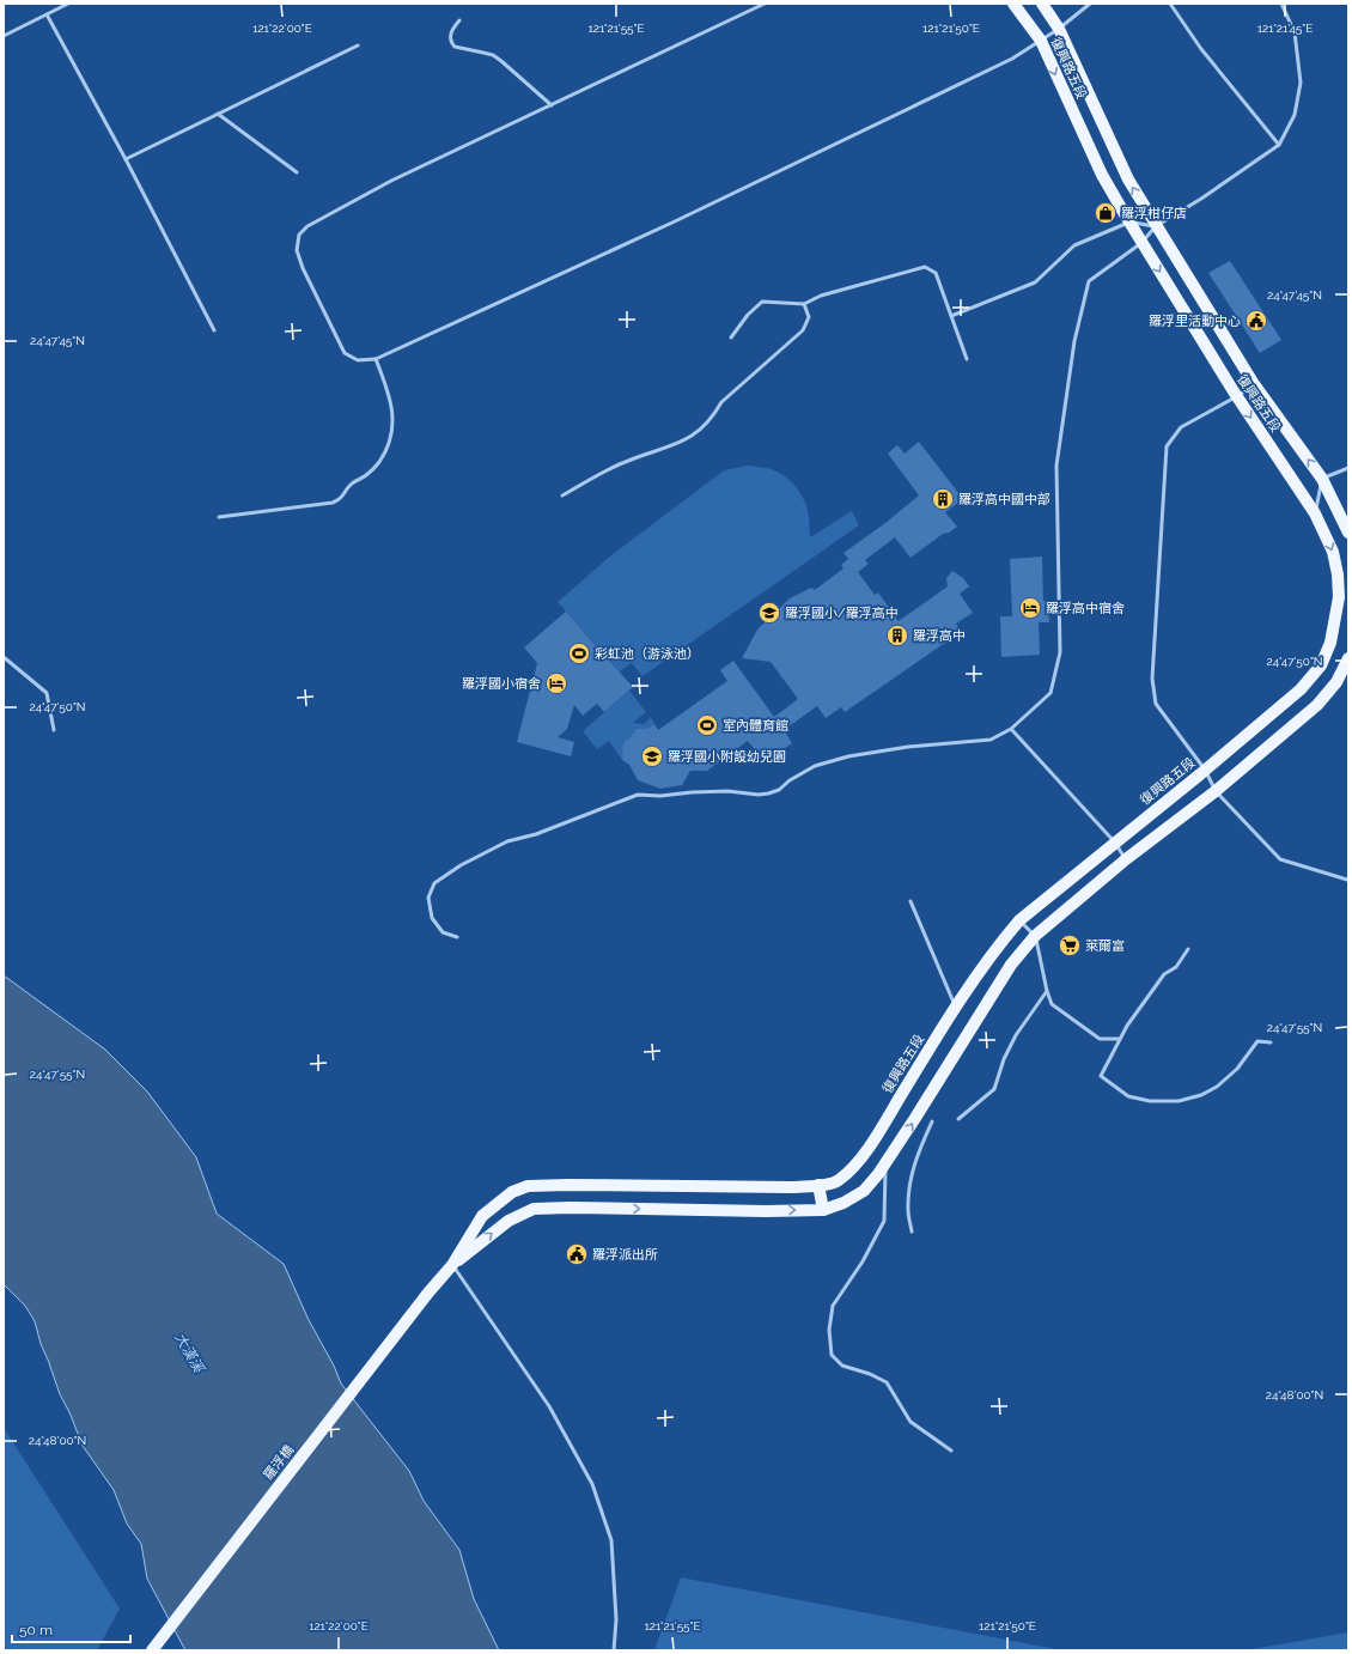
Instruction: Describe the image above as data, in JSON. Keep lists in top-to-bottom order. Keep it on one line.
{"streets":{"main road":["復興路五段","羅浮橋"]},"crossings":[["復興路五段","羅浮橋"]],"water":["大漢溪"],"places":{"shop":["羅浮柑仔店"],"public building":["羅浮里活動中心","羅浮派出所"],"building":["羅浮高中國中部","羅浮高中"],"hotel":["羅浮高中宿舍","羅浮國小宿舍"],"school or university":["羅浮國小/羅浮高中","羅浮國小附設幼兒園"],"sports":["彩虹池（游泳池）","室內體育館"],"supermarket":["萊爾富"]},"scale_bar":"50 m","coordinates":["121°22'00\"E","121°21'55\"E","121°21'50\"E","121°21'45\"E","24°47'45\"N","24°47'50\"N","24°47'55\"N","24°48'00\"N"]}
